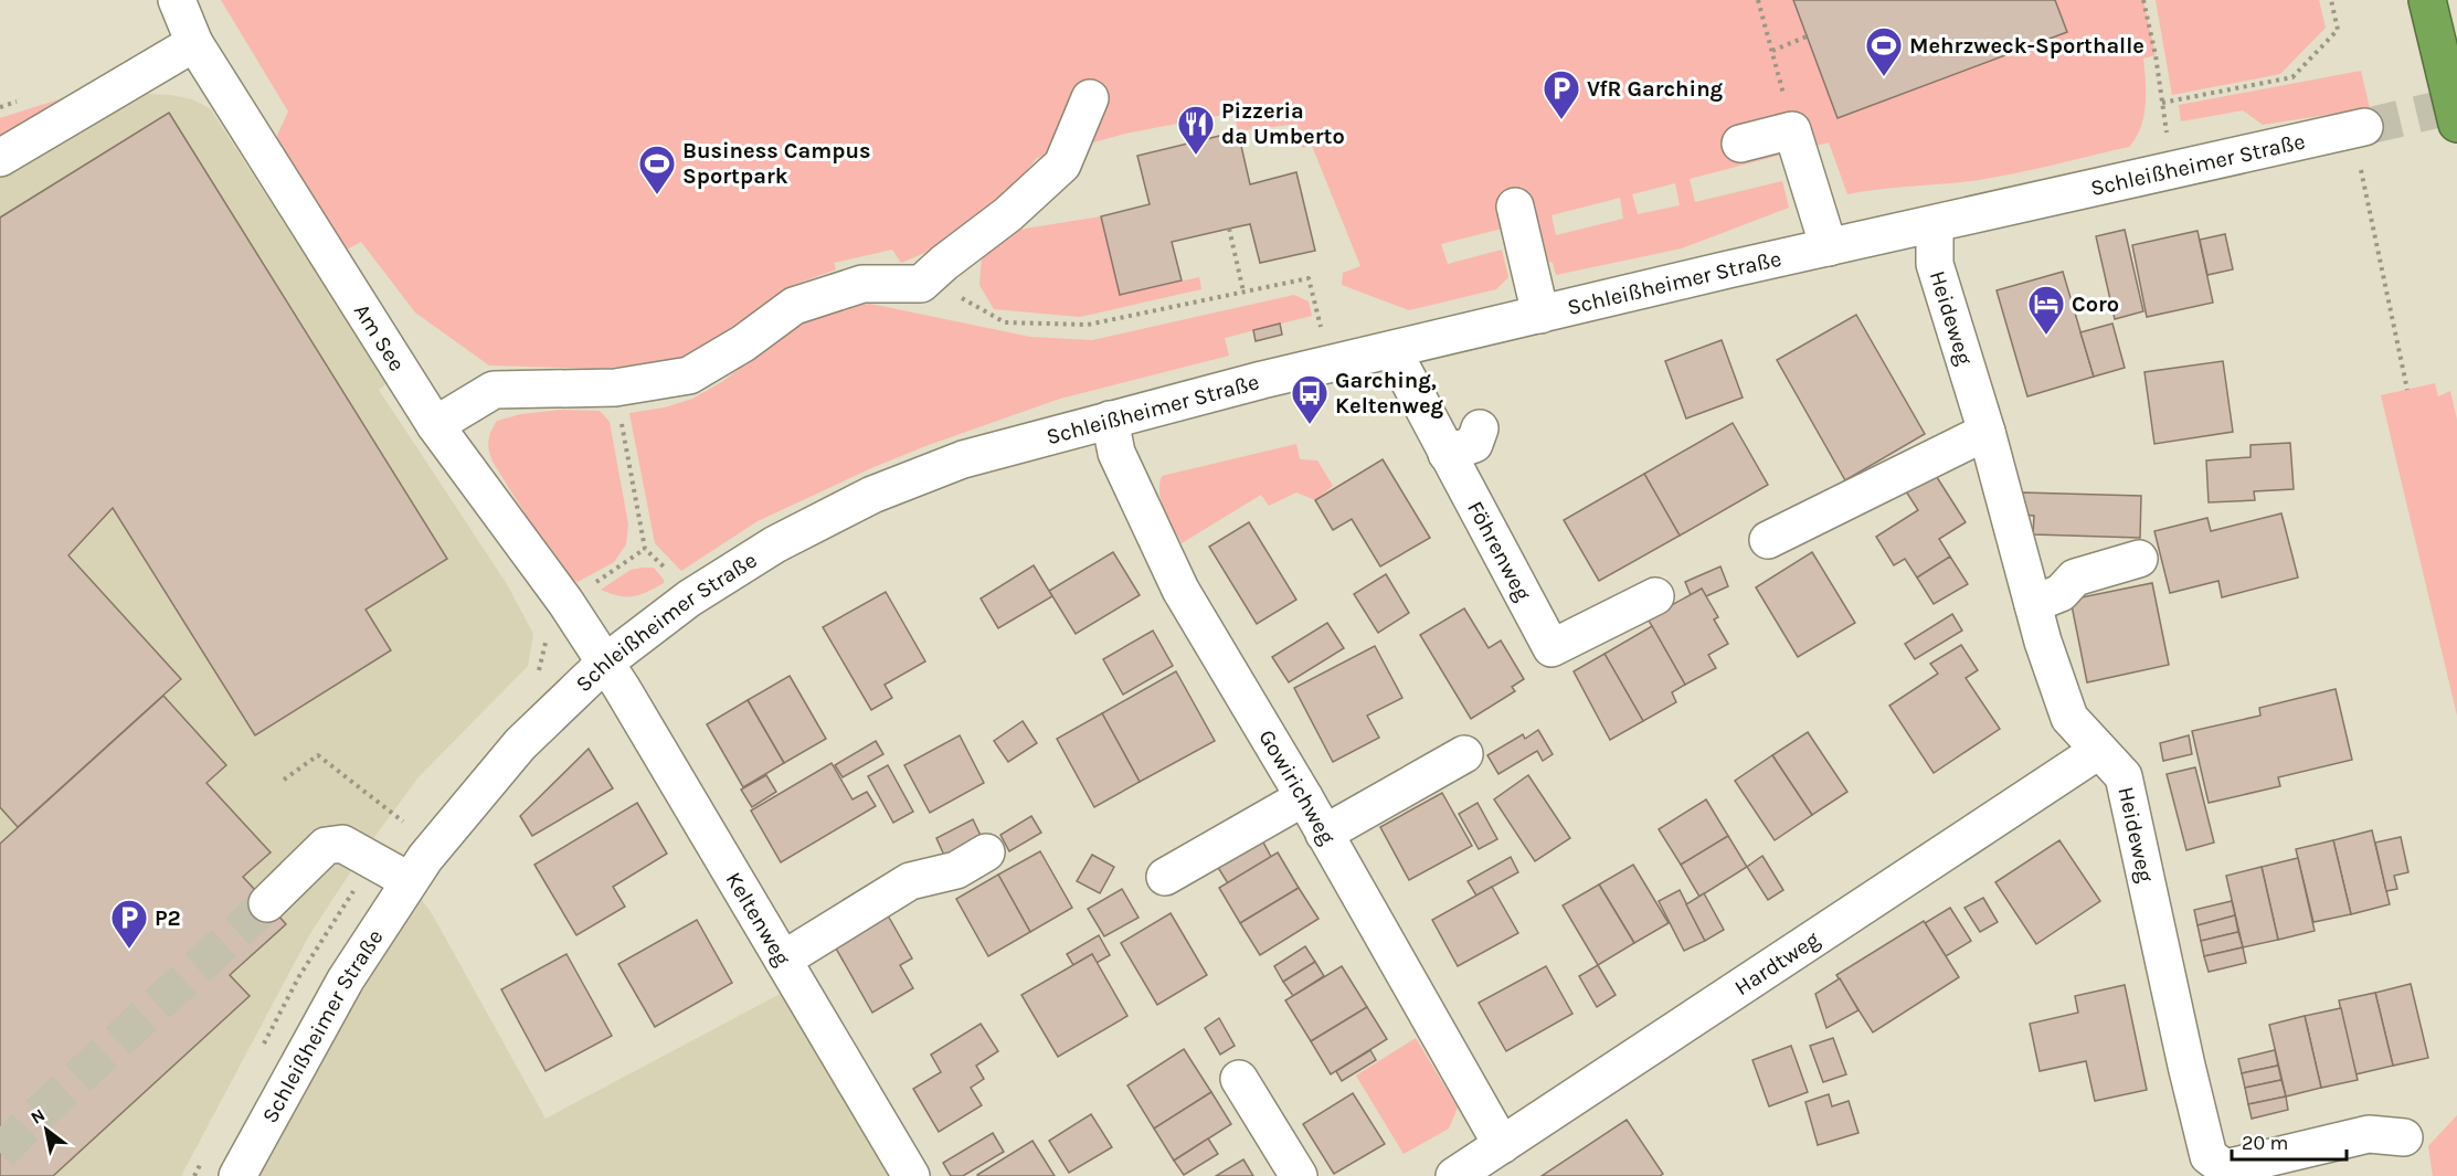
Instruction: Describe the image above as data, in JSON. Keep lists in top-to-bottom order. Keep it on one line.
{"streets":{"street":["Schleißheimer Straße","Heideweg","Am See","Föhrenweg","Gowirichweg","Keltenweg","Hardtweg"]},"crossings":[["Schleißheimer Straße","Heideweg"],["Schleißheimer Straße","Am See"],["Schleißheimer Straße","Föhrenweg"],["Schleißheimer Straße","Gowirichweg"],["Schleißheimer Straße","Keltenweg"],["Heideweg","Hardtweg"],["Am See","Keltenweg"],["Gowirichweg","Hardtweg"]],"places":{"sports":["Mehrzweck-Sporthalle","Business Campus Sportpark"],"parking":["VfR Garching","P2"],"restaurant":["Pizzeria da Umberto"],"hotel":["Coro"],"bus stop":["Garching, Keltenweg"]},"scale_bar":"20 m","north":"top left"}
